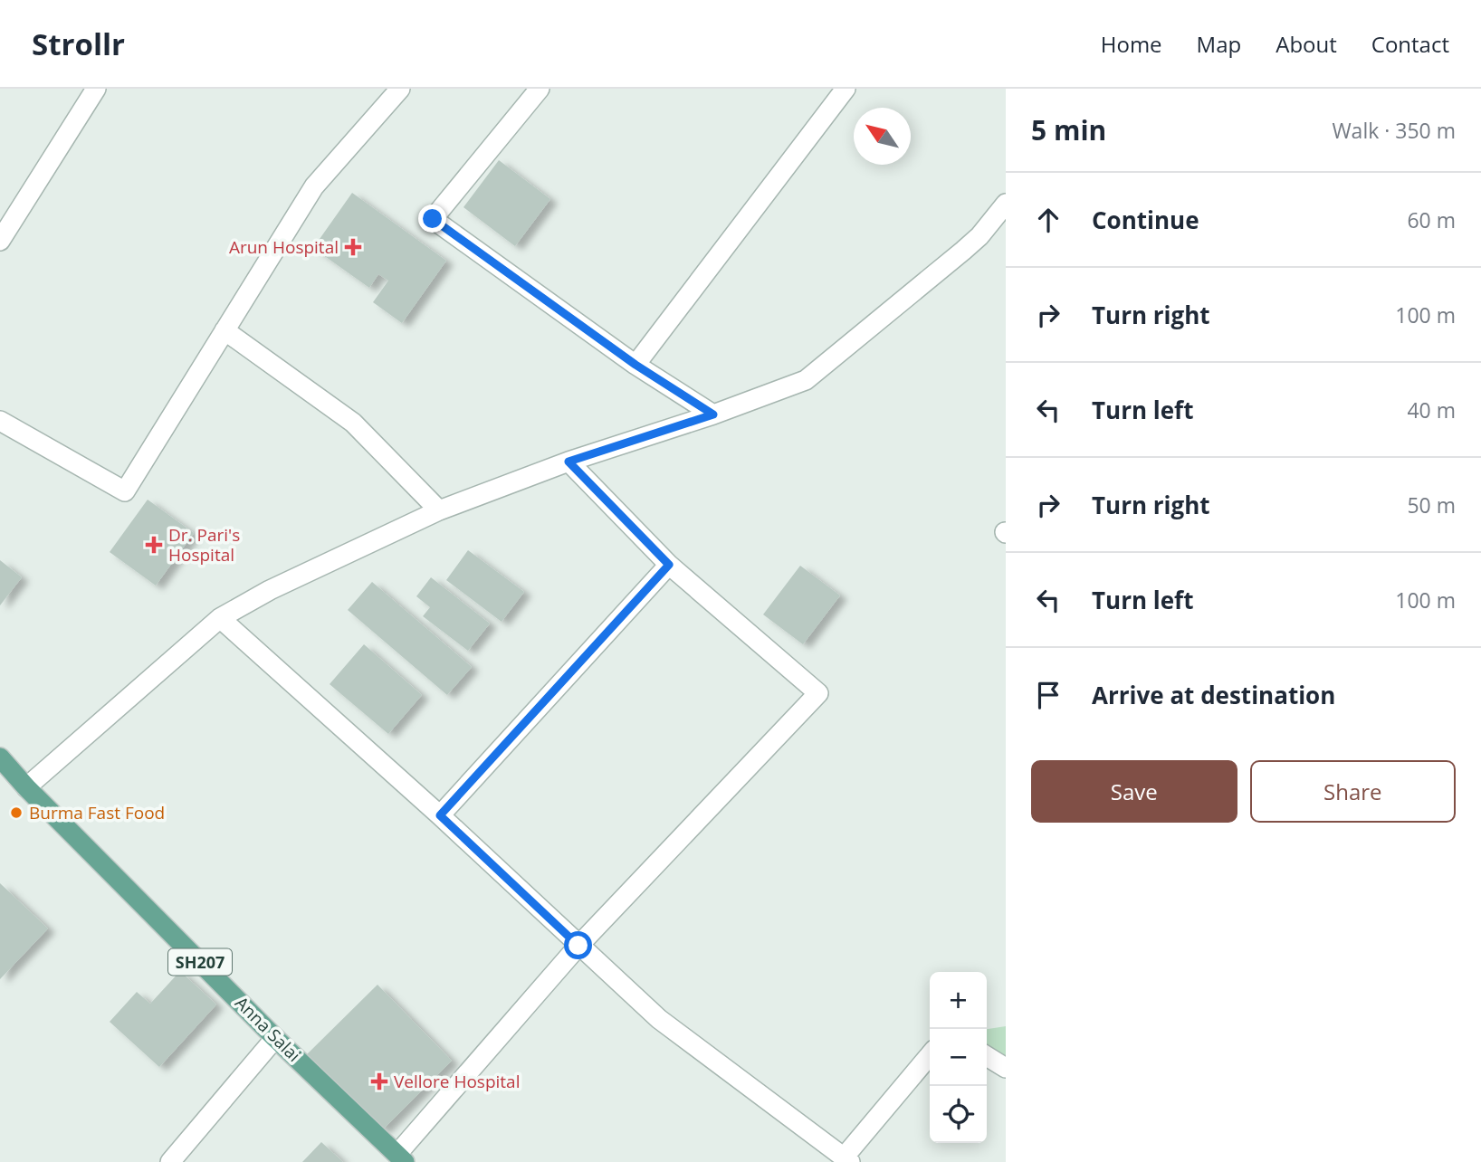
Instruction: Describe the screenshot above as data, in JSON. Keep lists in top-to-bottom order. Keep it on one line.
{"streets":{"main road":["SH207","Anna Salai"]},"places":{"health":["Arun Hospital","Dr. Pari's Hospital","Vellore Hospital"],"other":["Burma Fast Food"]},"north":"top left","page":{"header":"Strollr","nav":["Home","Map","About","Contact"],"heading":["5 min","Walk · 350 m"],"list":[["Continue","60 m"],["Turn right","100 m"],["Turn left","40 m"],["Turn right","50 m"],["Turn left","100 m"],"Arrive at destination"],"buttons":["Save","Share"],"map_buttons":["+","−"]}}
